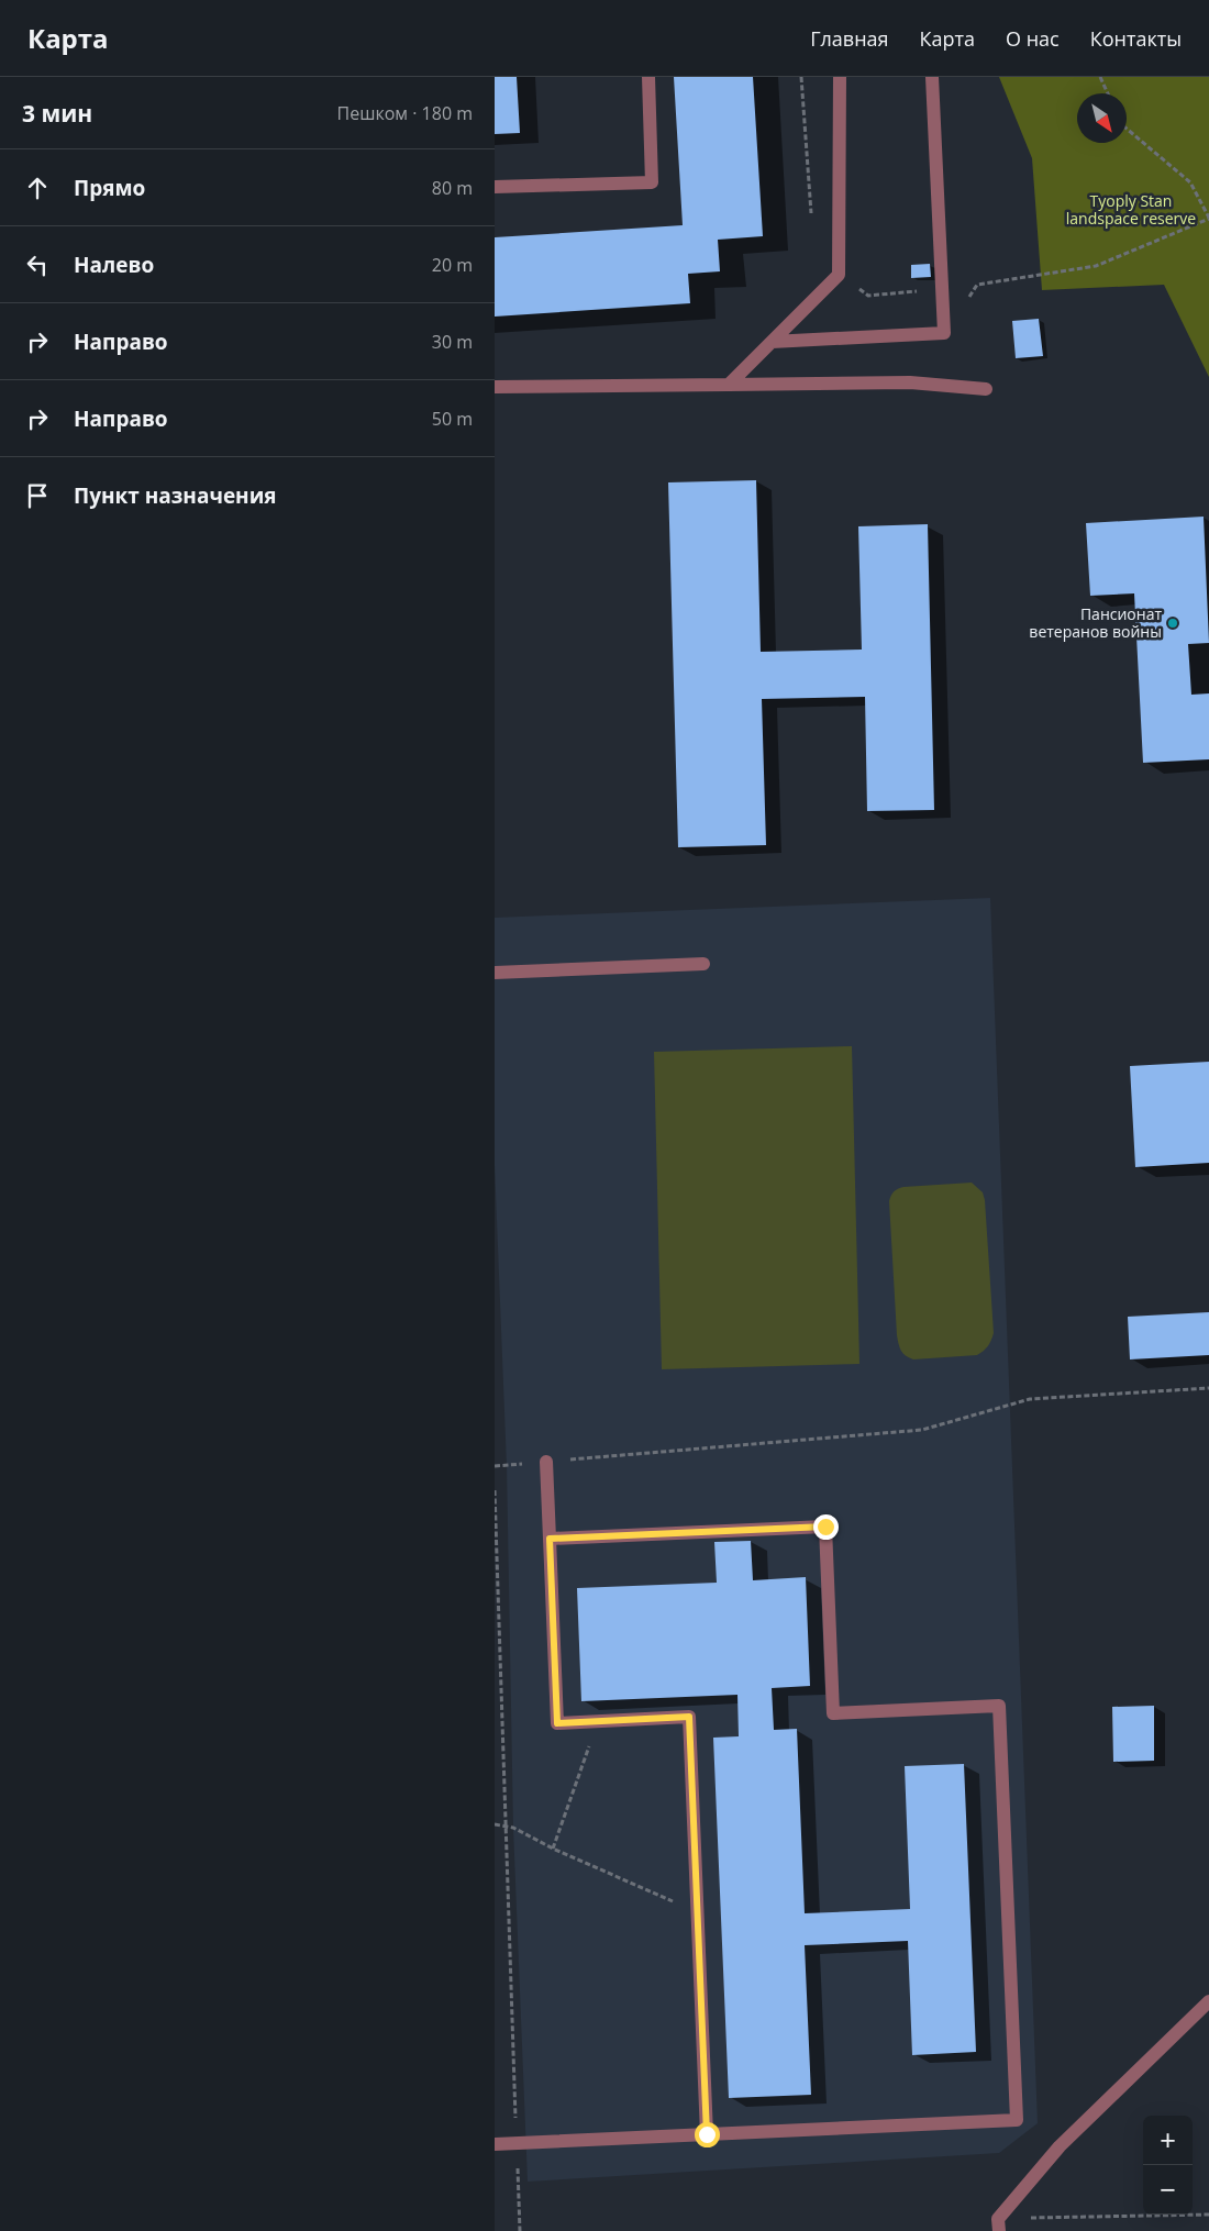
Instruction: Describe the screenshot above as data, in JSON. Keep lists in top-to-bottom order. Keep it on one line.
{"parks":["Tyoply Stan landspace reserve"],"places":["Пансионат ветеранов войны"],"north":"bottom right","page":{"header":"Карта","nav":["Главная","Карта","О нас","Контакты"],"heading":["3 мин","Пешком · 180 m"],"list":[["Прямо","80 m"],["Налево","20 m"],["Направо","30 m"],["Направо","50 m"],"Пункт назначения"],"map_buttons":["+","−"]}}
